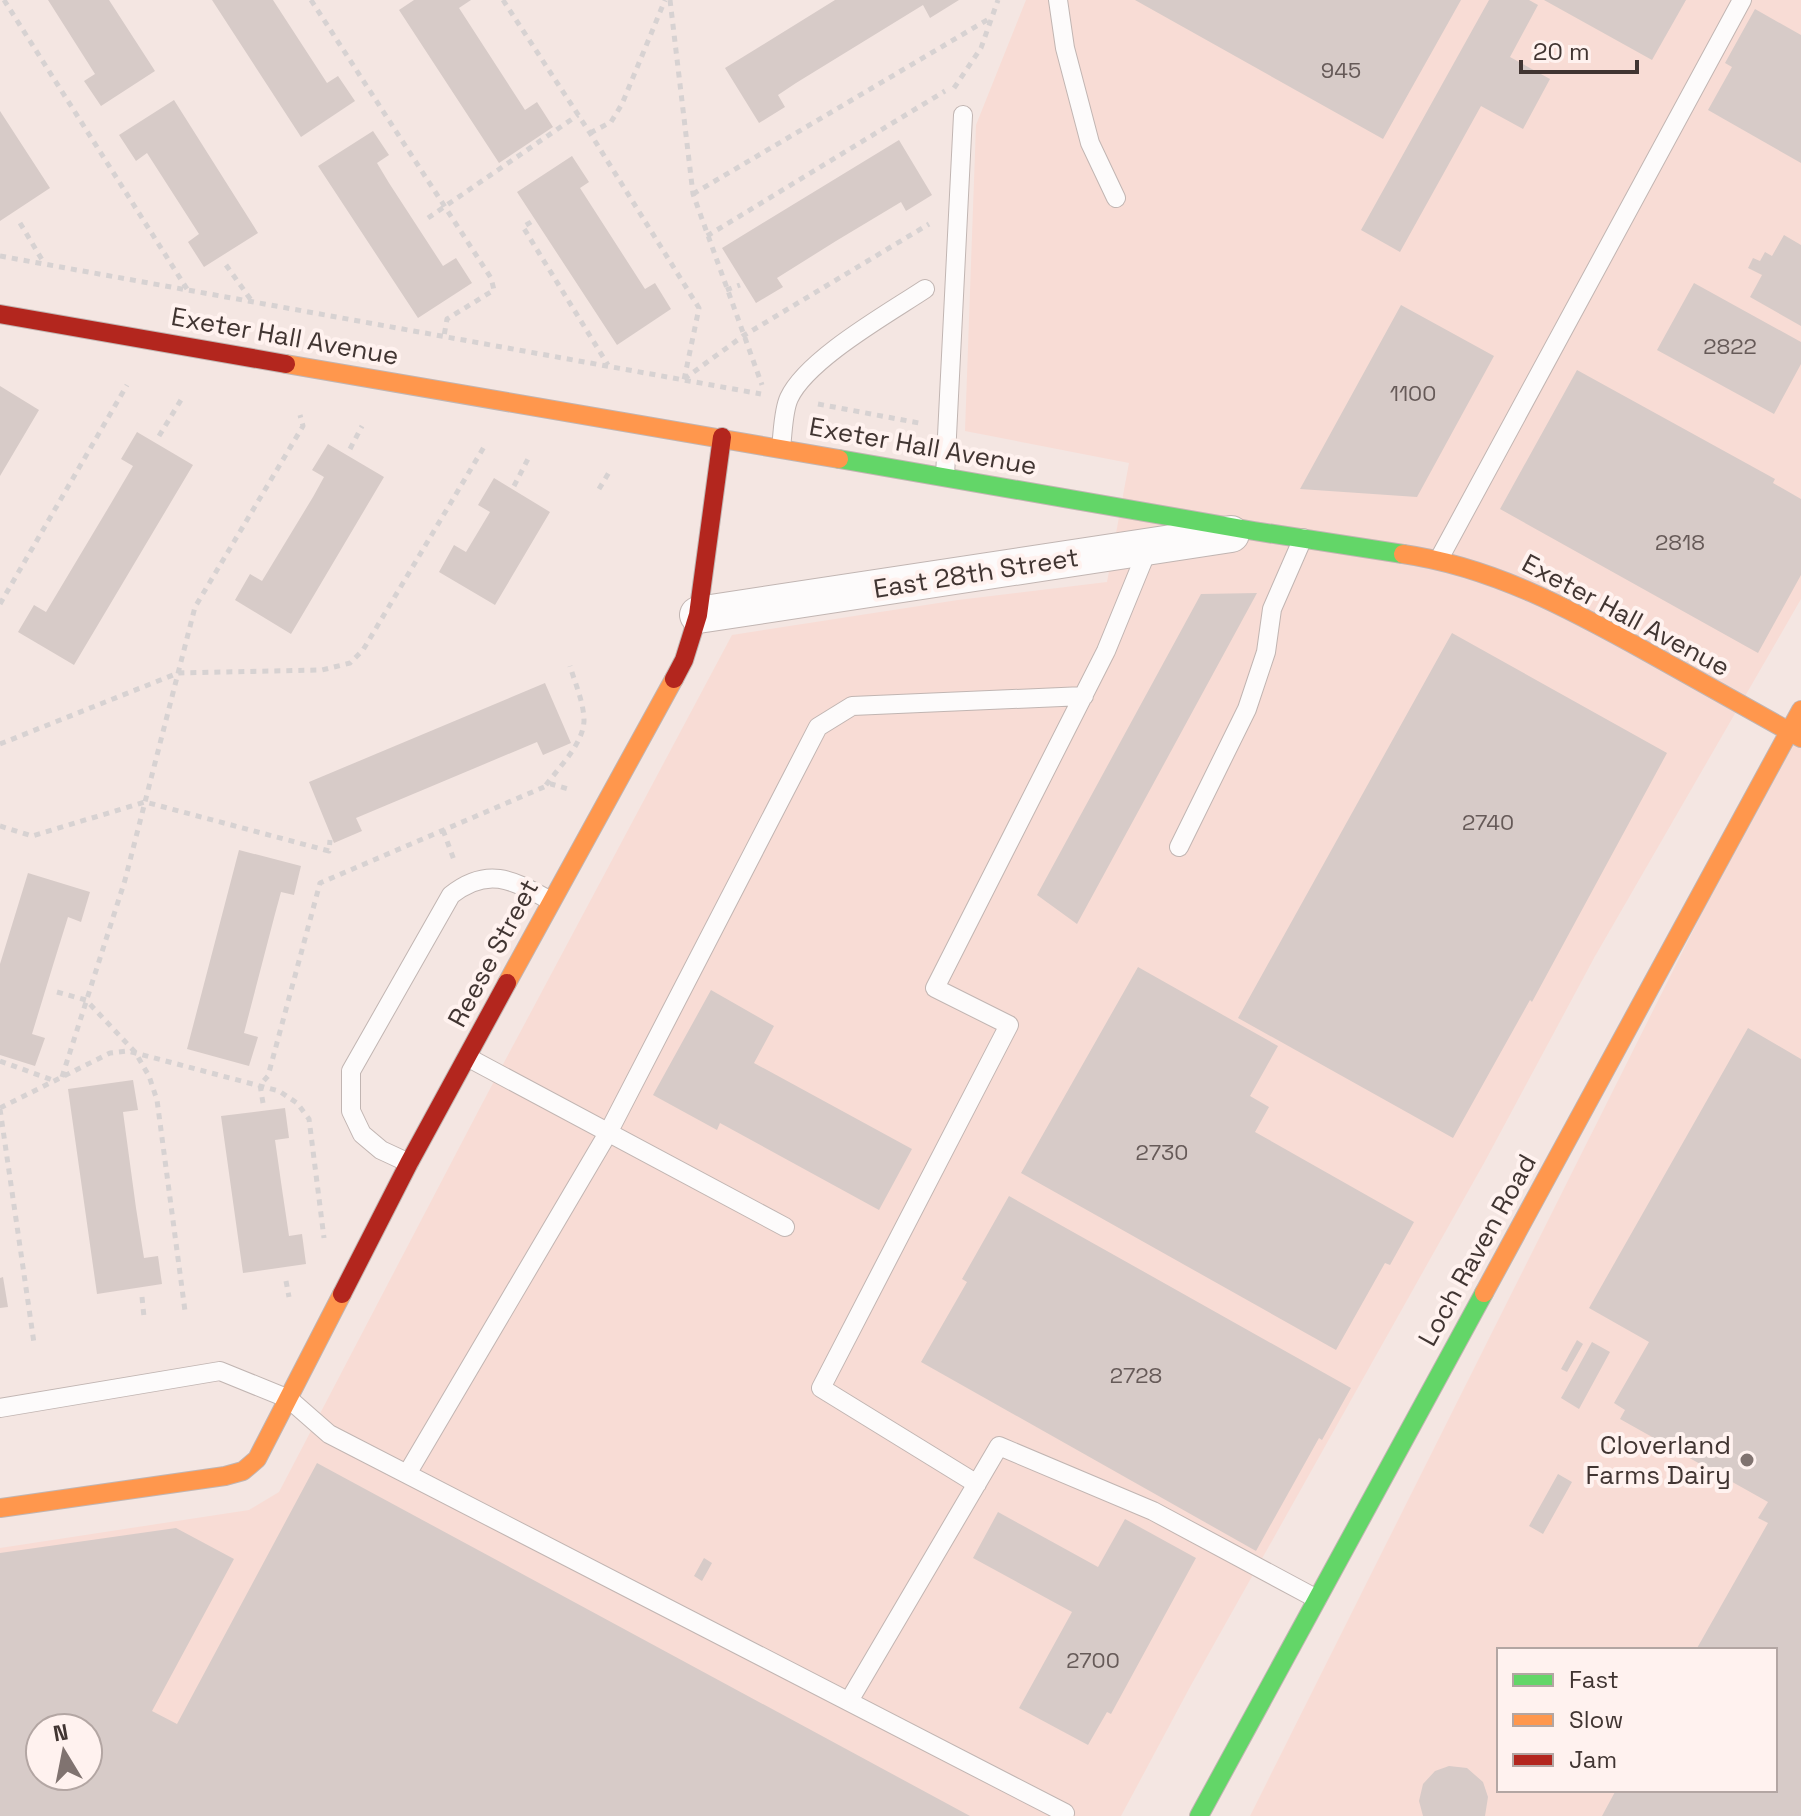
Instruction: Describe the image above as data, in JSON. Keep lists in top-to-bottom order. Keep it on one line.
{"streets":{"street":["Exeter Hall Avenue","East 28th Street","Reese Street","Loch Raven Road"]},"crossings":[["Exeter Hall Avenue","East 28th Street"],["Exeter Hall Avenue","Reese Street"],["Exeter Hall Avenue","Loch Raven Road"],["East 28th Street","Reese Street"]],"places":["Cloverland Farms Dairy"],"house_numbers":["945","2822","1100","2818","2740","2730","2728","2700"],"legend":["Fast","Slow","Jam"],"scale_bar":"20 m","north":"top"}
